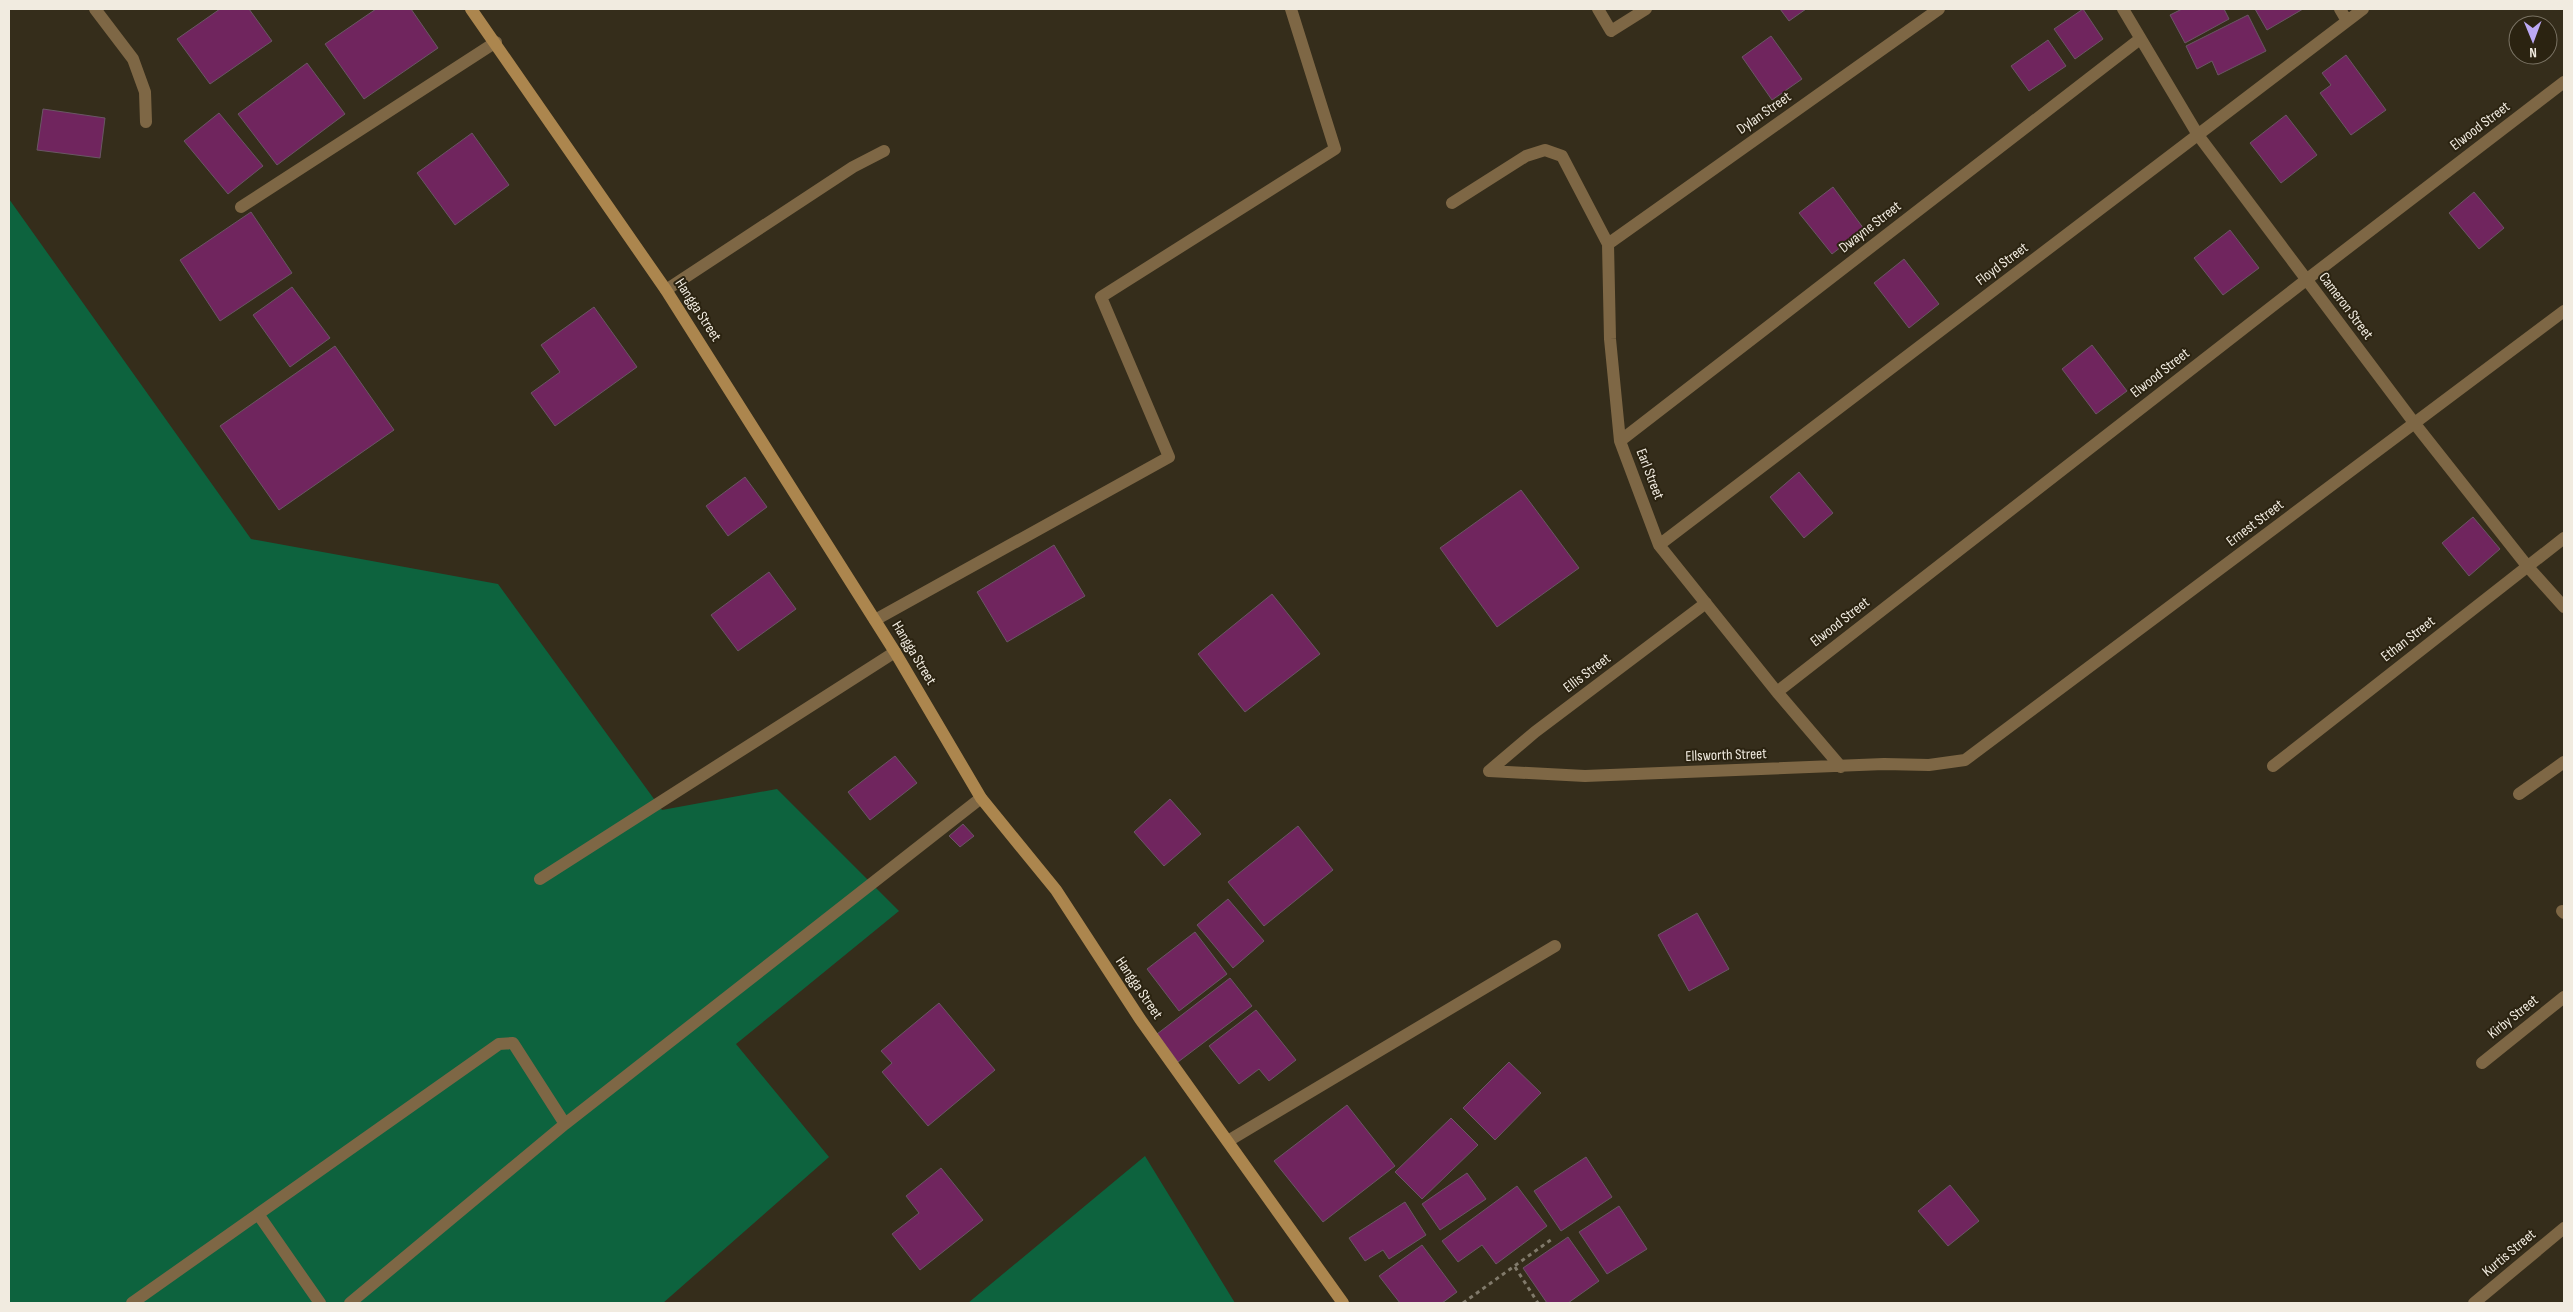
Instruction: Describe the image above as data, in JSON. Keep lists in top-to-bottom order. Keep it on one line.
{"streets":{"street":["Dylan Street","Elwood Street","Dwayne Street","Floyd Street","Cameron Street","Hangga Street","Earl Street","Ernest Street","Ethan Street","Ellis Street","Ellsworth Street","Kirby Street","Kurtis Street"]},"crossings":[["Dylan Street","Earl Street"],["Elwood Street","Cameron Street"],["Elwood Street","Earl Street"],["Dwayne Street","Cameron Street"],["Dwayne Street","Earl Street"],["Floyd Street","Cameron Street"],["Floyd Street","Earl Street"],["Cameron Street","Ernest Street"],["Cameron Street","Ethan Street"],["Earl Street","Ellis Street"],["Earl Street","Ellsworth Street"],["Ernest Street","Ellsworth Street"],["Ellis Street","Ellsworth Street"]],"north":"bottom"}
